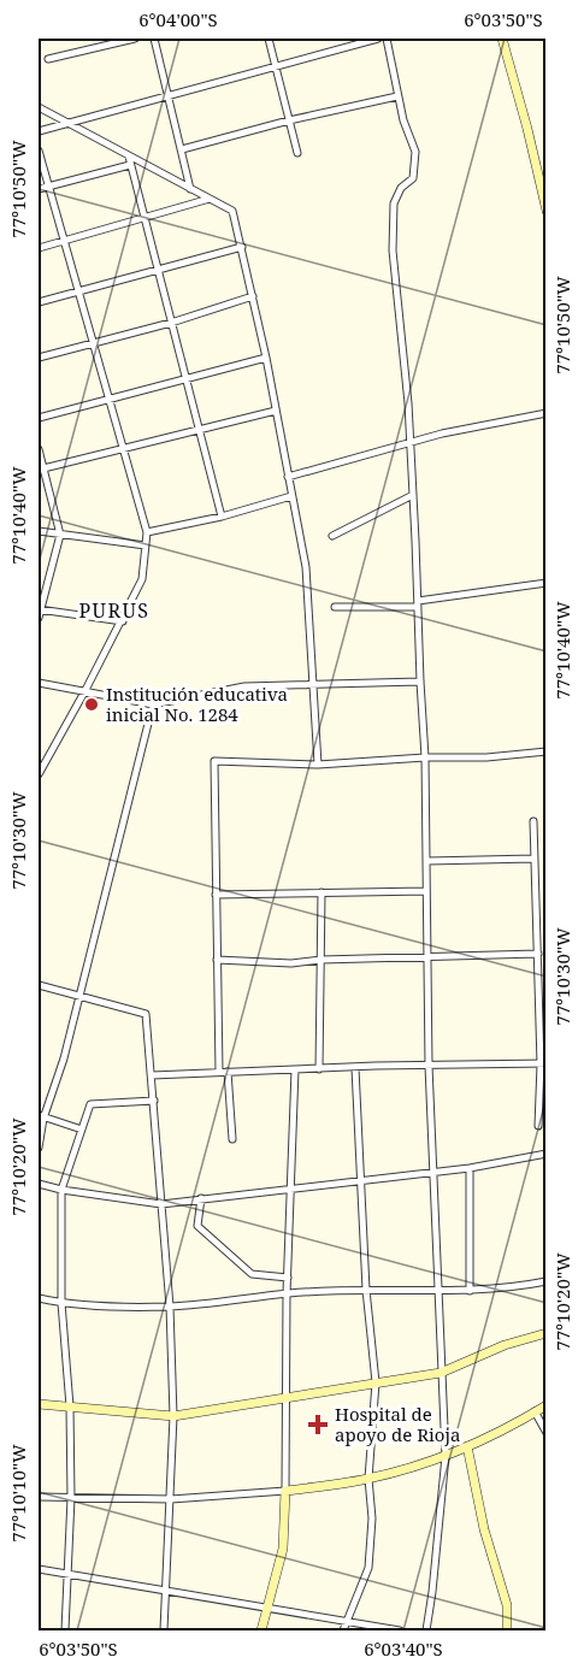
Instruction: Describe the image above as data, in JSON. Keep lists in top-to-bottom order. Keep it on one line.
{"districts":["PURUS"],"places":{"other":["Institución educativa inicial No. 1284"],"health":["Hospital de apoyo de Rioja"]},"coordinates":["6°04'00\"S","6°03'50\"S","77°10'50\"W","77°10'40\"W","77°10'30\"W","77°10'20\"W","77°10'10\"W","6°03'40\"S"]}
